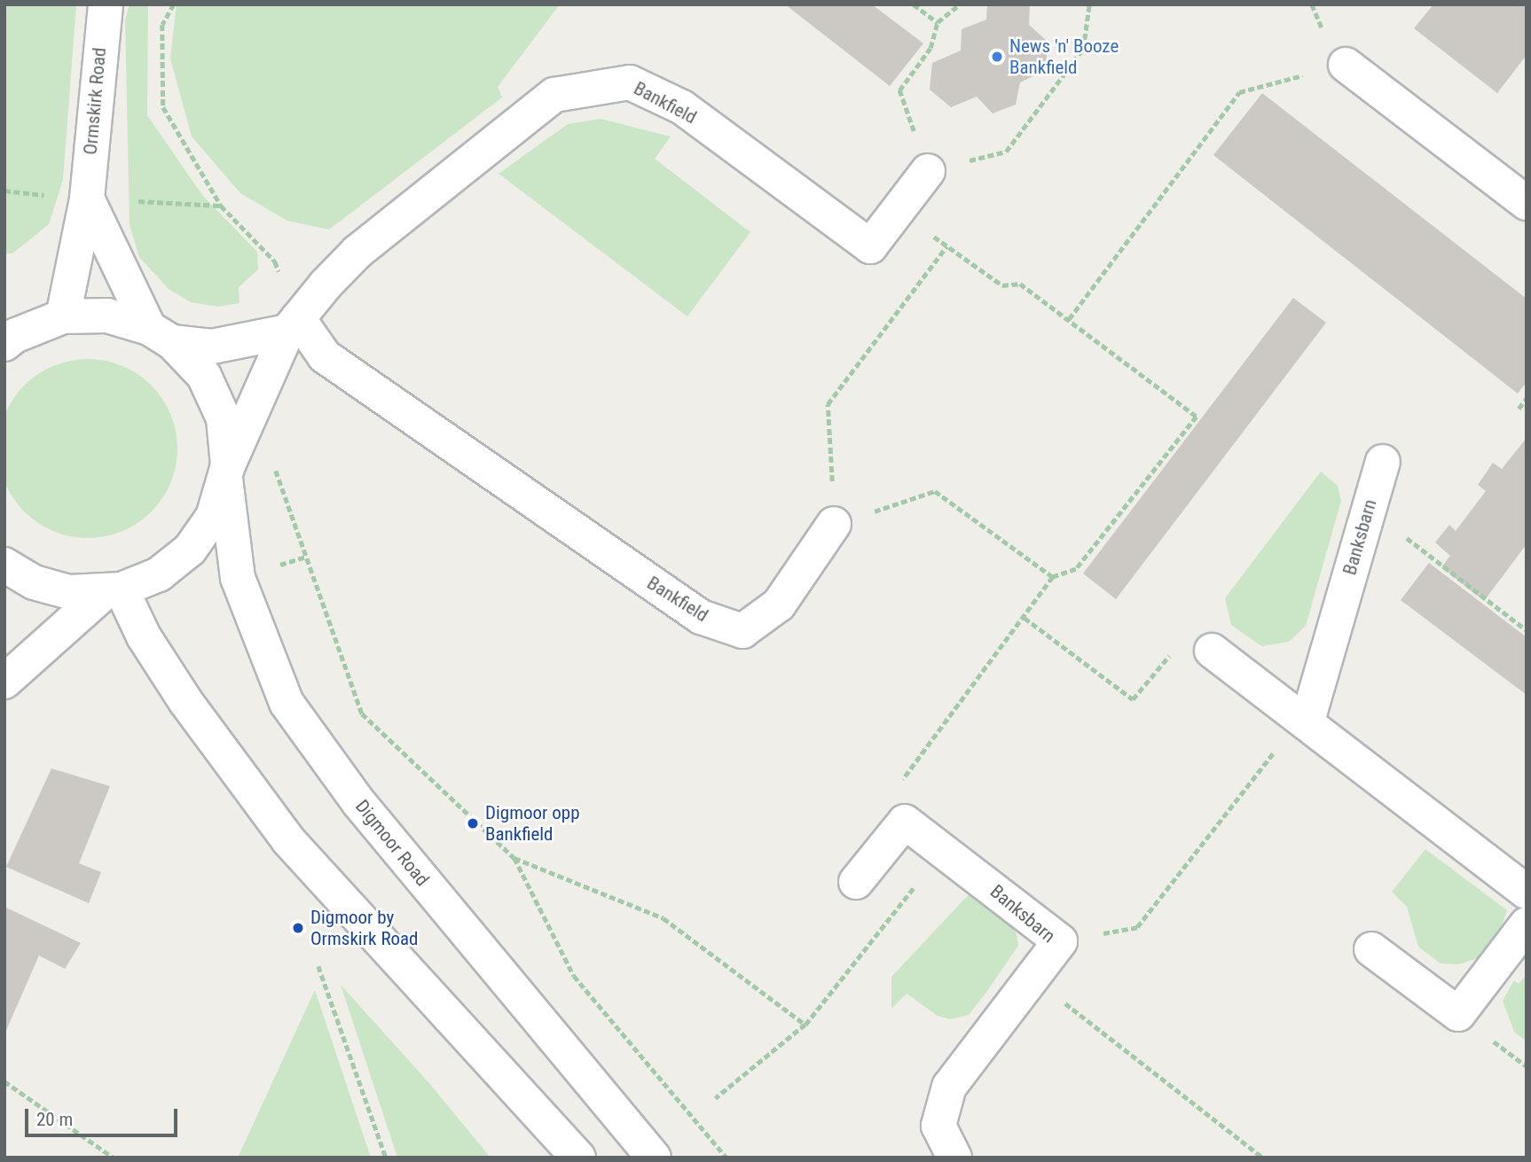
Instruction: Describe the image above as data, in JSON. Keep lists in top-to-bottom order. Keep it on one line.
{"streets":{"street":["Ormskirk Road","Bankfield","Banksbarn","Digmoor Road"]},"crossings":[["Bankfield","Digmoor Road"]],"places":["News 'n' Booze Bankfield","Digmoor opp Bankfield","Digmoor by Ormskirk Road"],"scale_bar":"20 m"}
